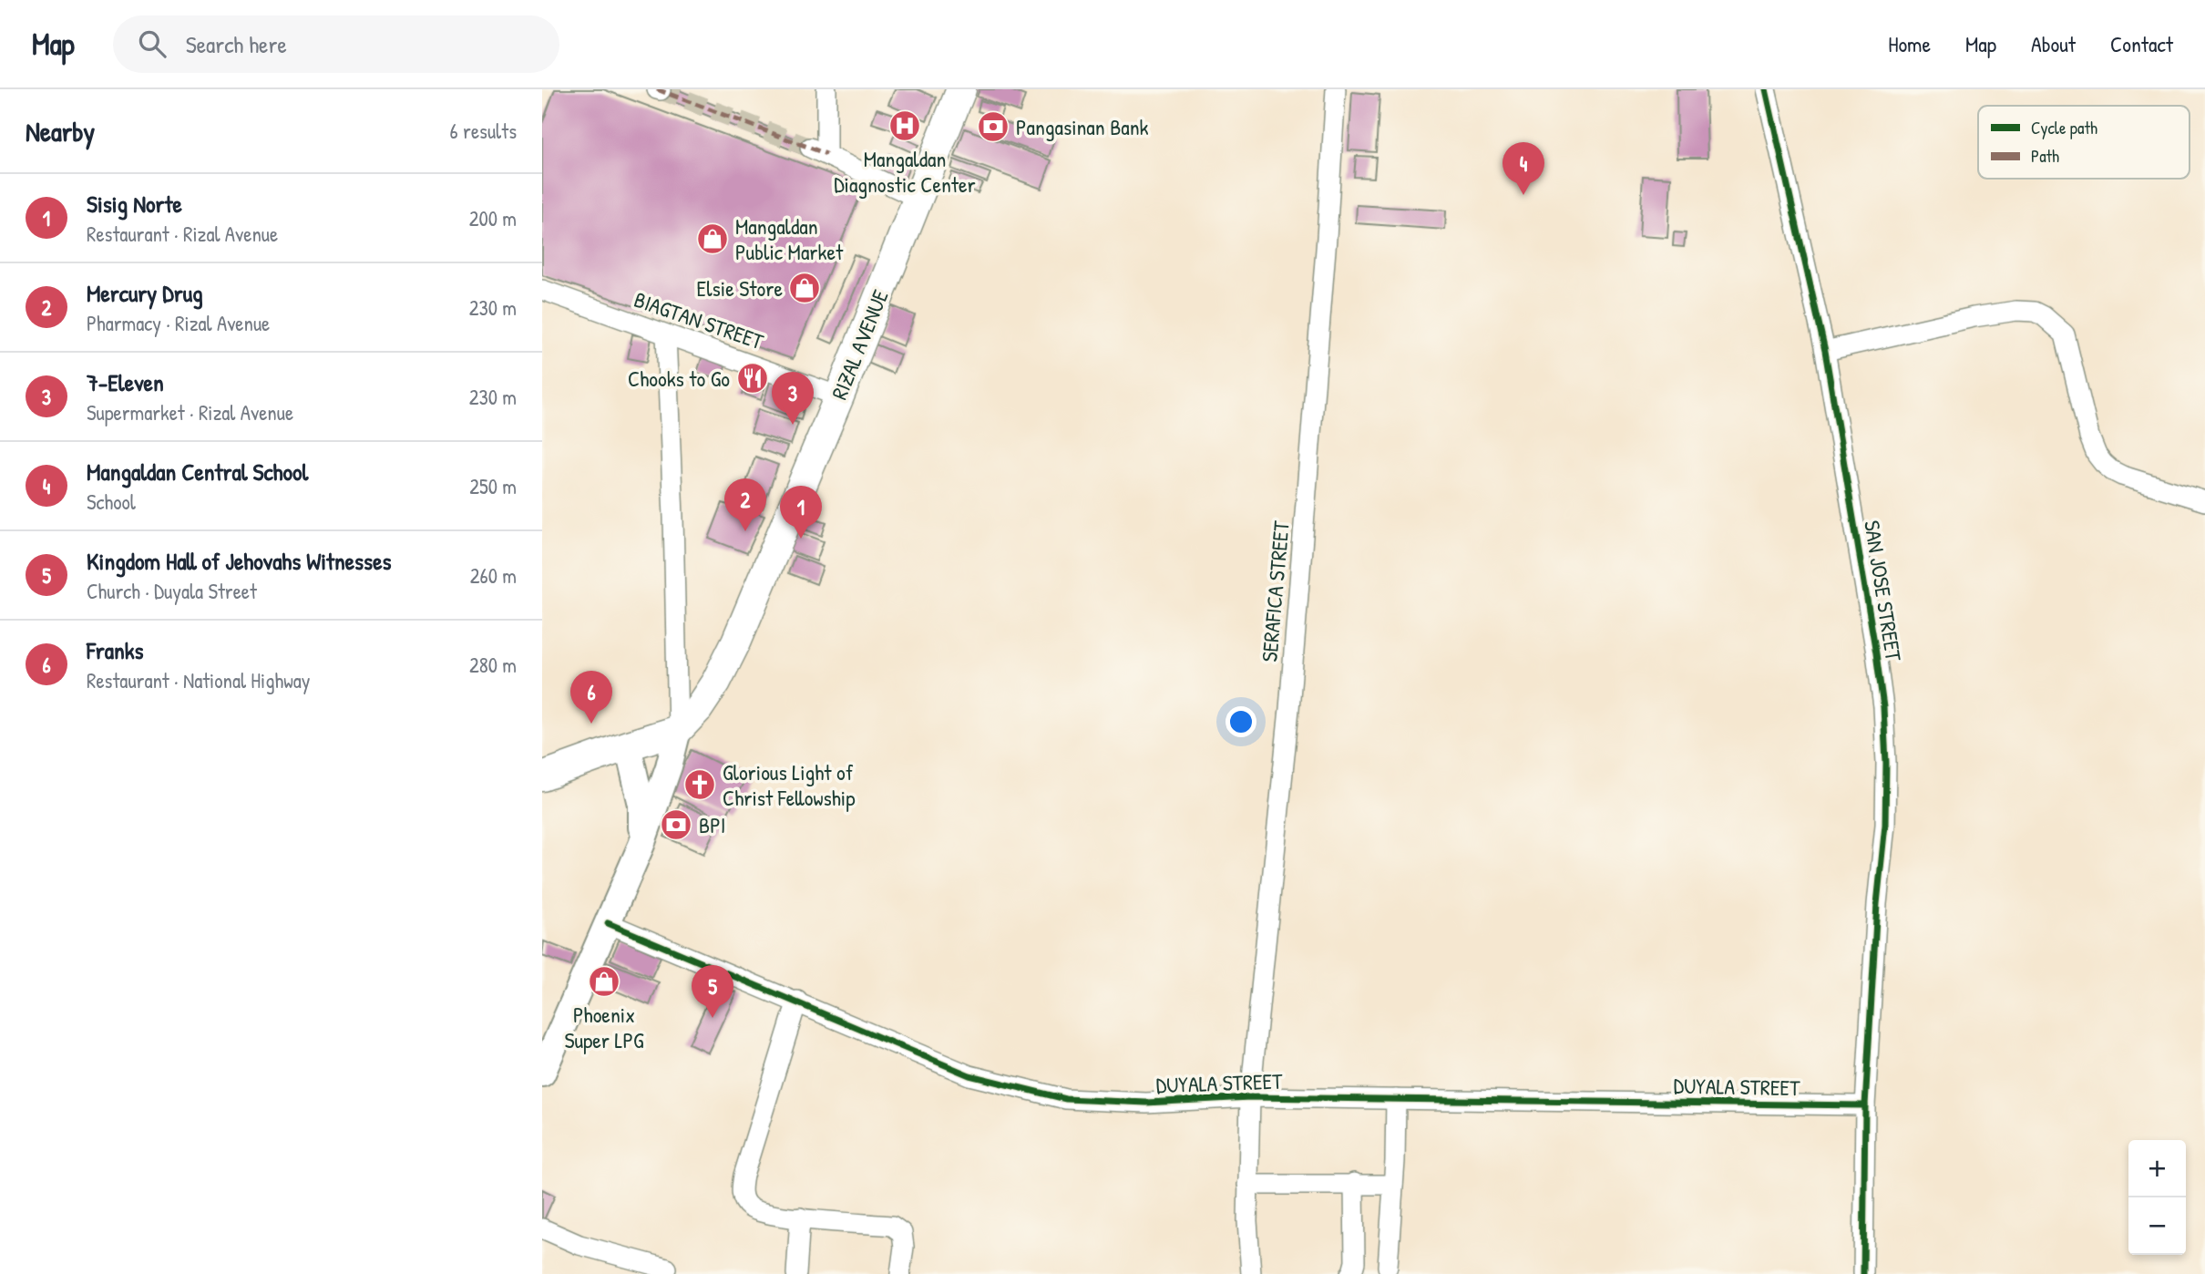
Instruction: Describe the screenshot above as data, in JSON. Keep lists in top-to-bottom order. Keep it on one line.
{"streets":{"highway":["RIZAL AVENUE"],"street":["BIAGTAN STREET","SAN JOSE STREET","SERAFICA STREET","DUYALA STREET"]},"crossings":[["BIAGTAN STREET","RIZAL AVENUE"],["SAN JOSE STREET","DUYALA STREET"],["SERAFICA STREET","DUYALA STREET"]],"places":{"hospital":["Mangaldan Diagnostic Center"],"bank":["Pangasinan Bank","BPI"],"shop":["Mangaldan Public Market","Elsie Store","Phoenix Super LPG"],"restaurant":["Chooks to Go"],"church":["Glorious Light of Christ Fellowship"]},"legend":["Cycle path","Path"],"page":{"header":"Map","search":"Search here","nav":["Home","Map","About","Contact"],"heading":["Nearby","6 results"],"pins":["4","3","2","1","6","5"],"list":[{"mark":"1","name":"Sisig Norte","note":"Restaurant · Rizal Avenue","value":"200 m"},{"mark":"2","name":"Mercury Drug","note":"Pharmacy · Rizal Avenue","value":"230 m"},{"mark":"3","name":"7-Eleven","note":"Supermarket · Rizal Avenue","value":"230 m"},{"mark":"4","name":"Mangaldan Central School","note":"School","value":"250 m"},{"mark":"5","name":"Kingdom Hall of Jehovahs Witnesses","note":"Church · Duyala Street","value":"260 m"},{"mark":"6","name":"Franks","note":"Restaurant · National Highway","value":"280 m"}],"map_buttons":["+","−"]}}
